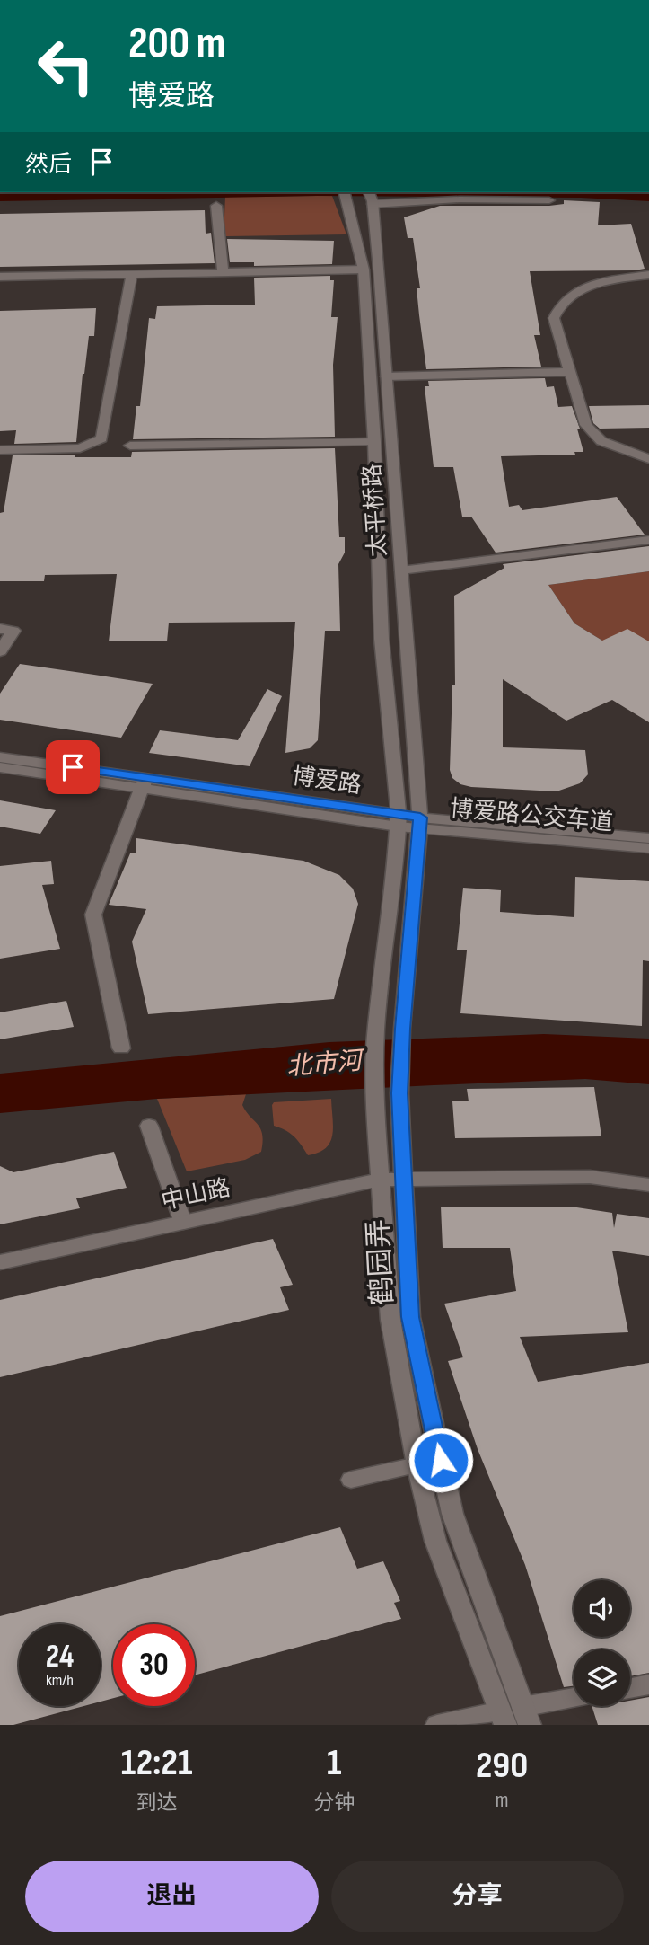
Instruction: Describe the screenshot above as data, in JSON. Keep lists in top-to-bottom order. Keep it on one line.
{"streets":{"main road":["太平桥路","博爱路公交车道","中山路","鹤园弄"]},"crossings":[["太平桥路","博爱路公交车道"],["太平桥路","鹤园弄"],["博爱路公交车道","鹤园弄"],["中山路","鹤园弄"]],"water":["北市河"],"page":{"turn":["200 m","博爱路"],"then":"然后","speed":"24 km/h","limit":"30","eta":["12:21","到达","1","分钟","290","m"],"buttons":["退出","分享"]}}
